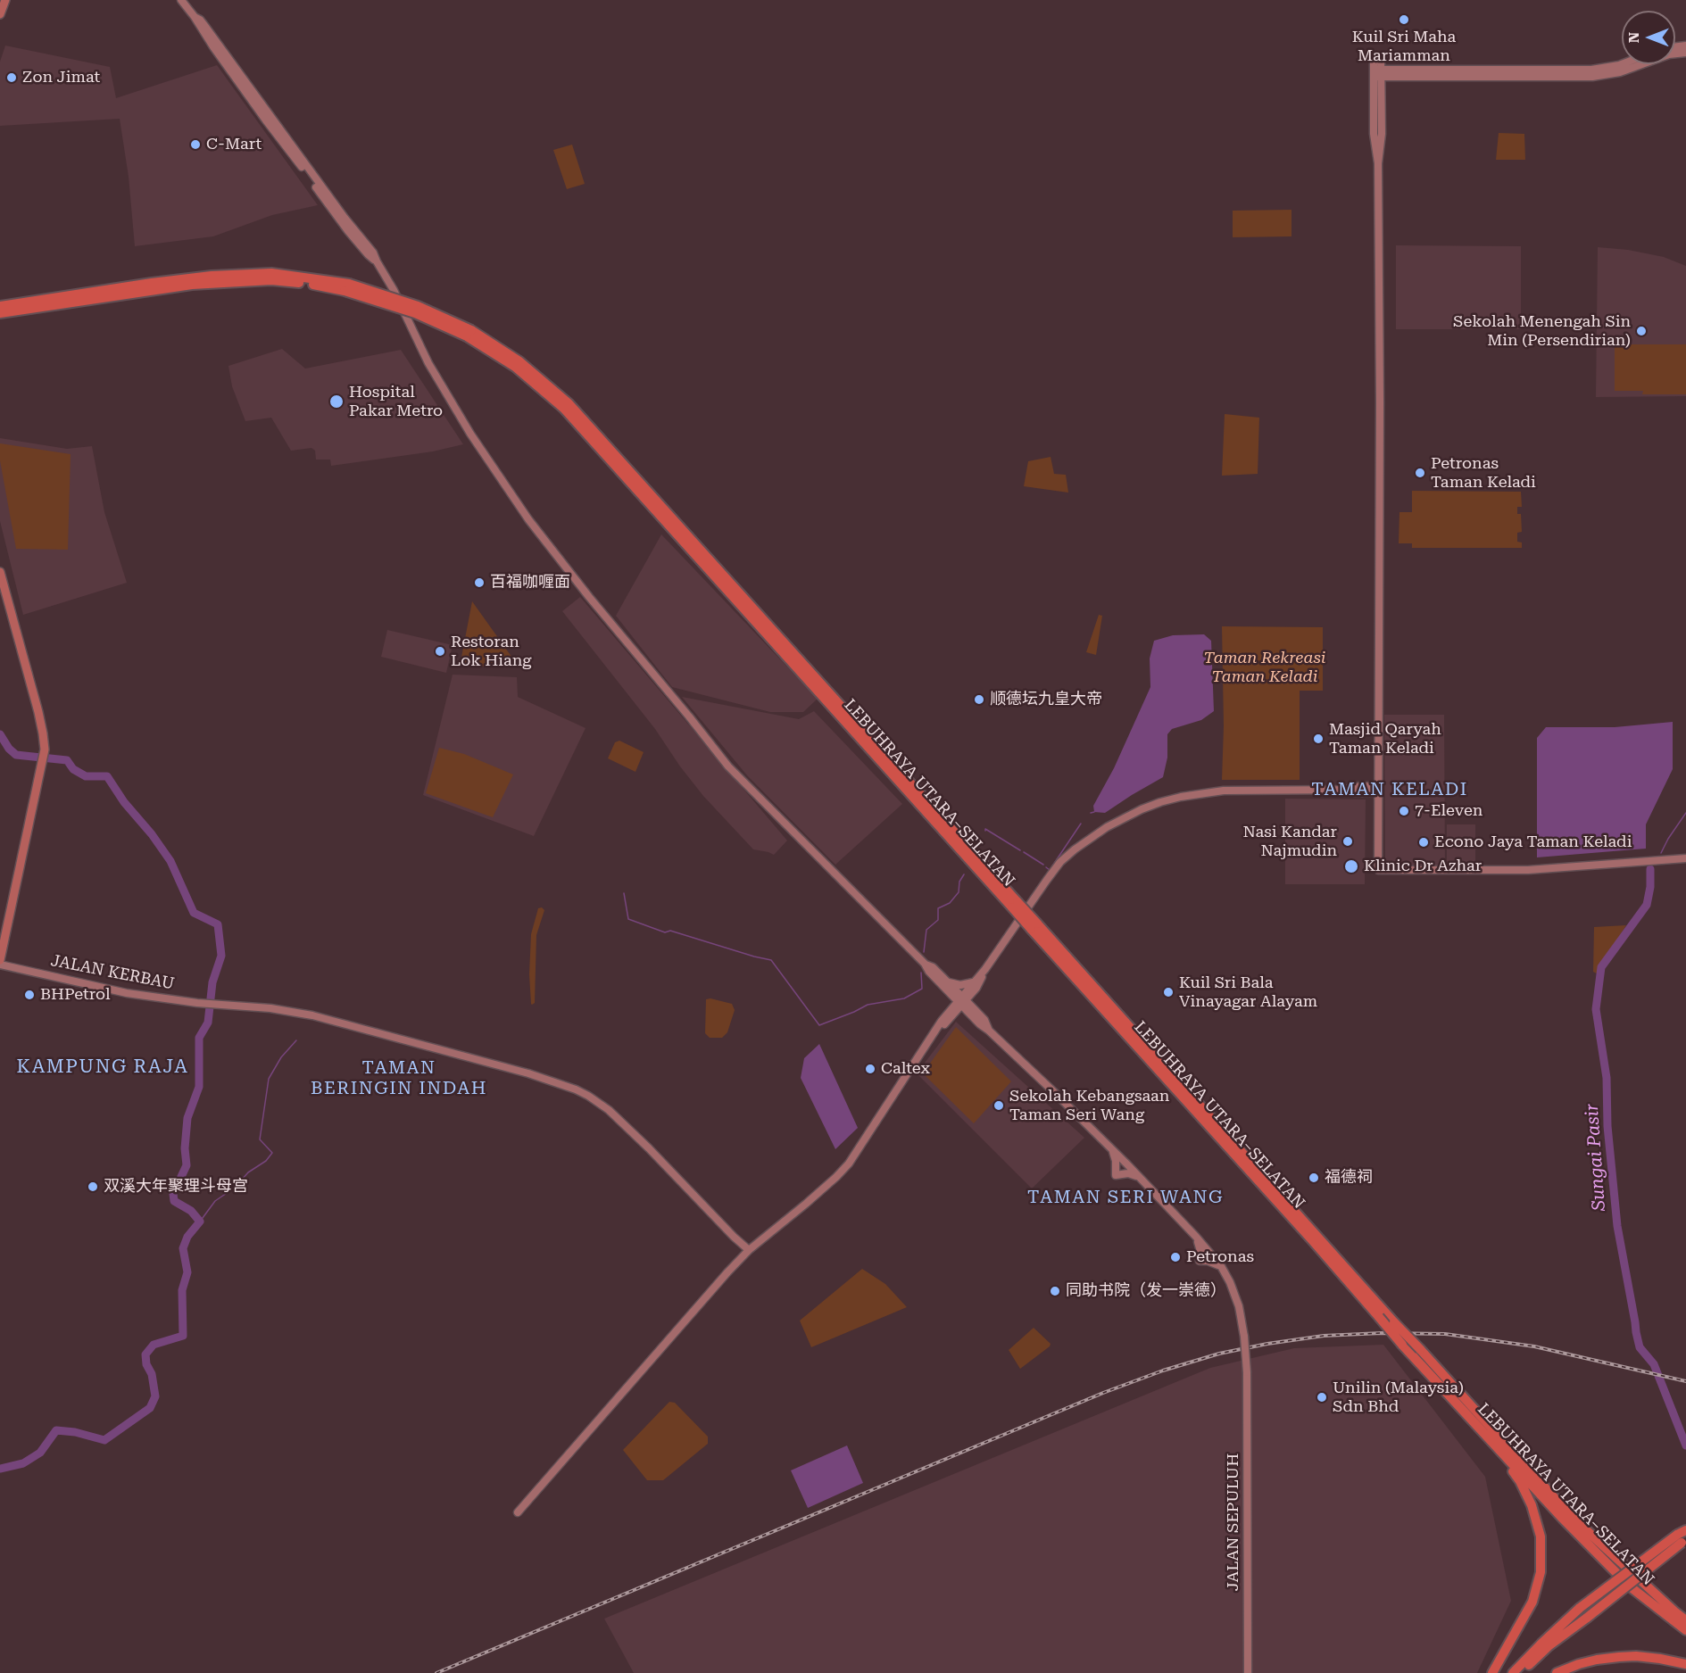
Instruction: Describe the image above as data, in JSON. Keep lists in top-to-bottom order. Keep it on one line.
{"streets":{"highway":["LEBUHRAYA UTARA–SELATAN"],"street":["JALAN KERBAU","JALAN SEPULUH"]},"districts":["TAMAN KELADI","KAMPUNG RAJA","TAMAN BERINGIN INDAH","TAMAN SERI WANG"],"water":["Sungai Pasir"],"parks":["Taman Rekreasi Taman Keladi"],"places":["Kuil Sri Maha Mariamman","Zon Jimat","C-Mart","Sekolah Menengah Sin Min (Persendirian)","Hospital Pakar Metro","Petronas Taman Keladi","百福咖喱面","Restoran Lok Hiang","顺德坛九皇大帝","Masjid Qaryah Taman Keladi","7-Eleven","Nasi Kandar Najmudin","Econo Jaya Taman Keladi","Klinic Dr Azhar","Kuil Sri Bala Vinayagar Alayam","BHPetrol","Caltex","Sekolah Kebangsaan Taman Seri Wang","福德祠","双溪大年聚理斗母宫","Petronas","同助书院（发一崇德）","Unilin (Malaysia) Sdn Bhd"],"north":"left"}
